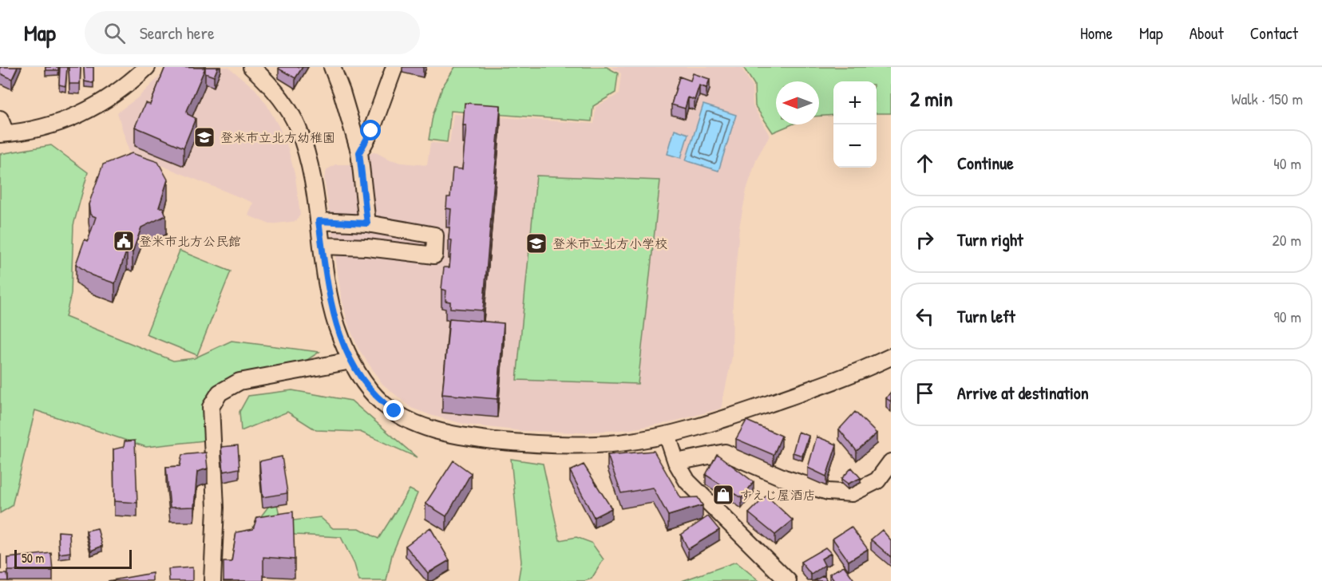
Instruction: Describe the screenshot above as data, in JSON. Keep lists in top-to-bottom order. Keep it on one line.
{"places":{"school or university":["登米市立北方幼稚園","登米市立北方小学校"],"public building":["登米市北方公民館"],"shop":["すえじ屋酒店"]},"scale_bar":"50 m","north":"left","page":{"header":"Map","search":"Search here","nav":["Home","Map","About","Contact"],"heading":["2 min","Walk · 150 m"],"map_buttons":["+","−"],"list":[["Continue","40 m"],["Turn right","20 m"],["Turn left","90 m"],"Arrive at destination"],"scale":"50 m"}}
